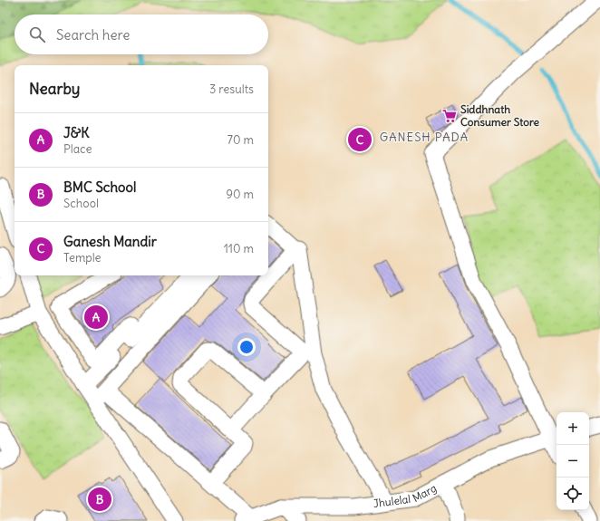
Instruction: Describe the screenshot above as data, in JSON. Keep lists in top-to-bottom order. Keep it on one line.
{"streets":{"street":["Jhulelal Marg"]},"districts":["GANESH PADA"],"places":{"supermarket":["Siddhnath Consumer Store"]},"page":{"search":"Search here","heading":["Nearby","3 results"],"list":[{"mark":"A","name":"J&K","note":"Place","value":"70 m"},{"mark":"B","name":"BMC School","note":"School","value":"90 m"},{"mark":"C","name":"Ganesh Mandir","note":"Temple","value":"110 m"}],"pins":["C","A","B"],"map_buttons":["+","−"]}}
